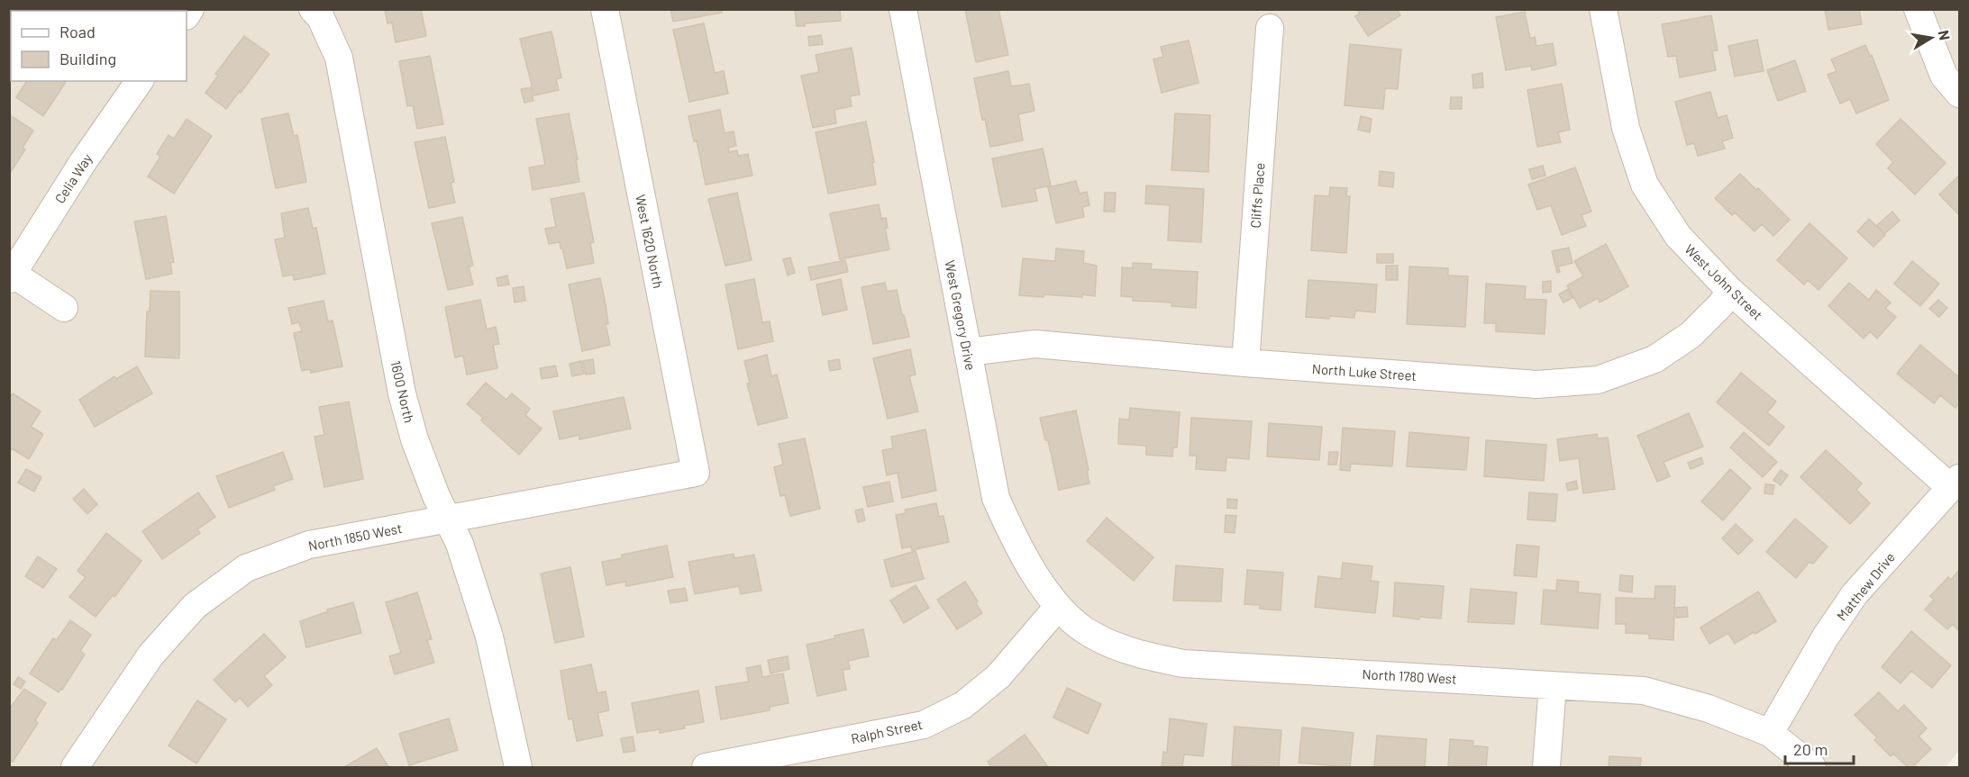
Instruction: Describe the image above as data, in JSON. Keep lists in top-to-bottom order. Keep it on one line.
{"streets":{"street":["Celia Way","Cliffs Place","West 1620 North","West John Street","West Gregory Drive","North Luke Street","1600 North","North 1850 West","Matthew Drive","North 1780 West","Ralph Street"]},"crossings":[["Cliffs Place","North Luke Street"],["West 1620 North","North 1850 West"],["West John Street","North Luke Street"],["West John Street","Matthew Drive"],["West Gregory Drive","North Luke Street"],["West Gregory Drive","North 1780 West"],["West Gregory Drive","Ralph Street"],["1600 North","North 1850 West"],["Matthew Drive","North 1780 West"],["North 1780 West","Ralph Street"]],"legend":["Road","Building"],"scale_bar":"20 m","north":"right"}
